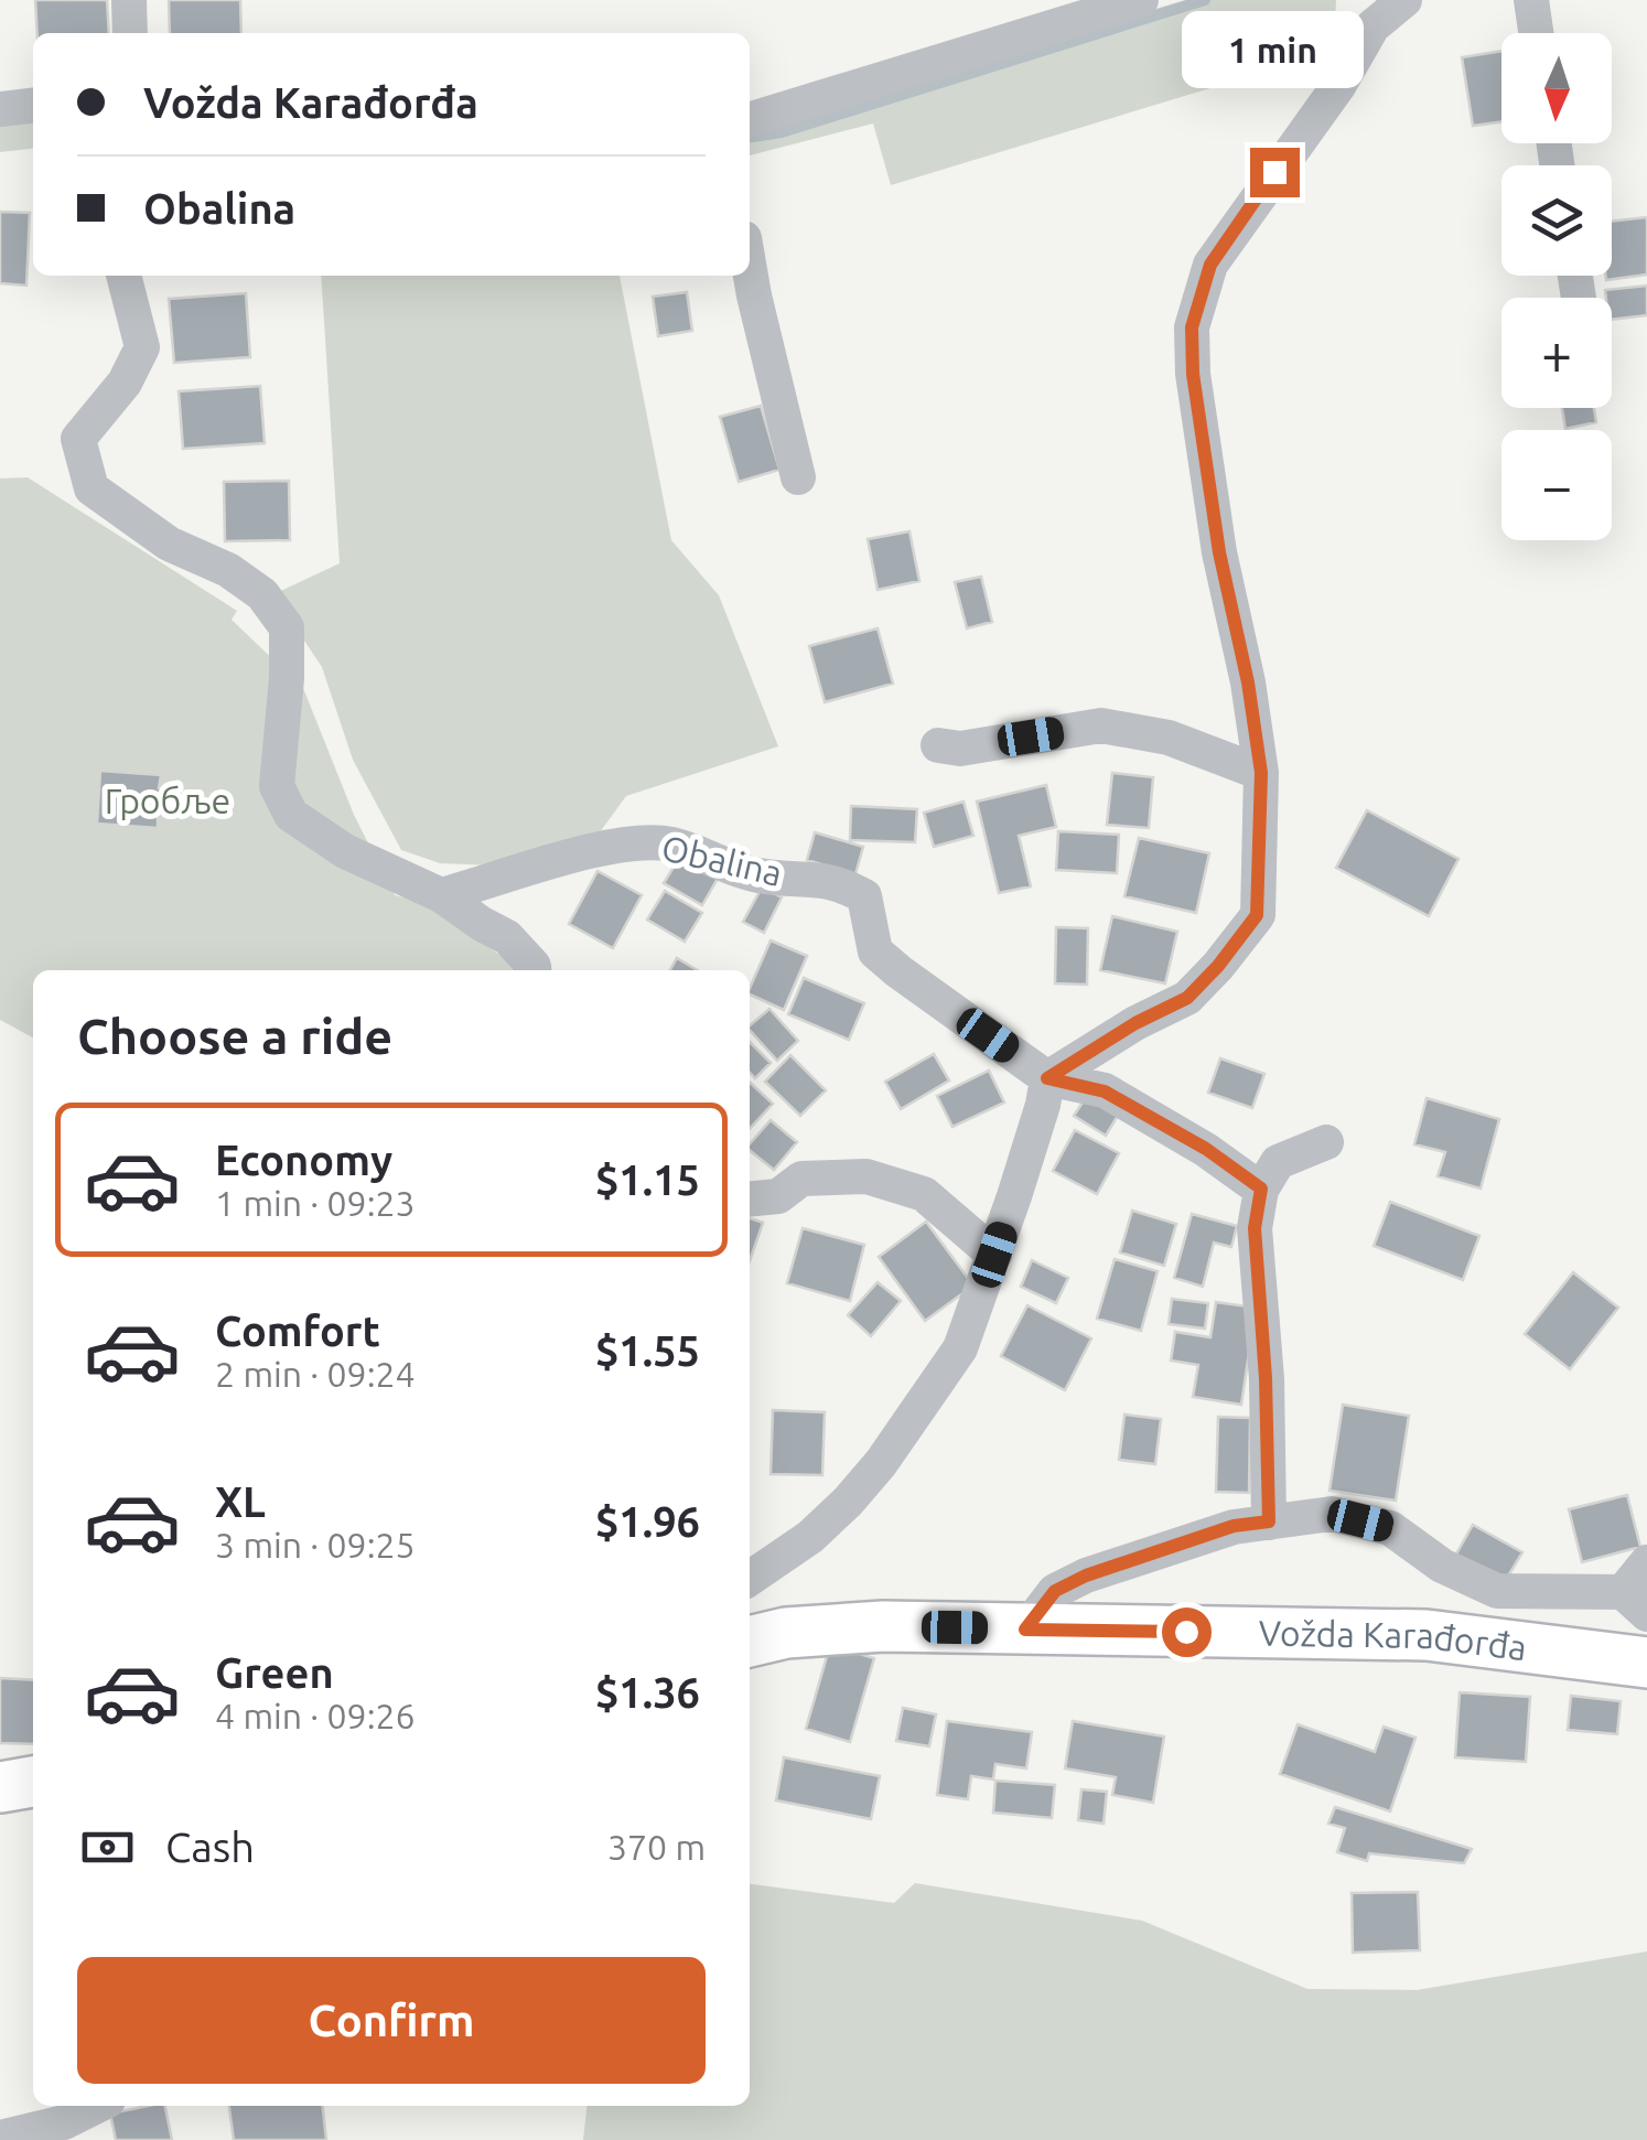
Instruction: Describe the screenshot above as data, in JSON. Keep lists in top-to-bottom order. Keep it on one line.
{"streets":{"street":["Obalina","Vožda Karađorđa"]},"parks":["Гробље"],"north":"bottom","page":{"bubble":"1 min","map_buttons":["+","−"],"banner":["Vožda Karađorđa","Obalina"],"heading":"Choose a ride","list":[{"name":"Economy","note":"1 min · 09:23","value":"$1.15"},{"name":"Comfort","note":"2 min · 09:24","value":"$1.55"},{"name":"XL","note":"3 min · 09:25","value":"$1.96"},{"name":"Green","note":"4 min · 09:26","value":"$1.36"}],"pay":["Cash","370 m"],"buttons":"Confirm"}}
